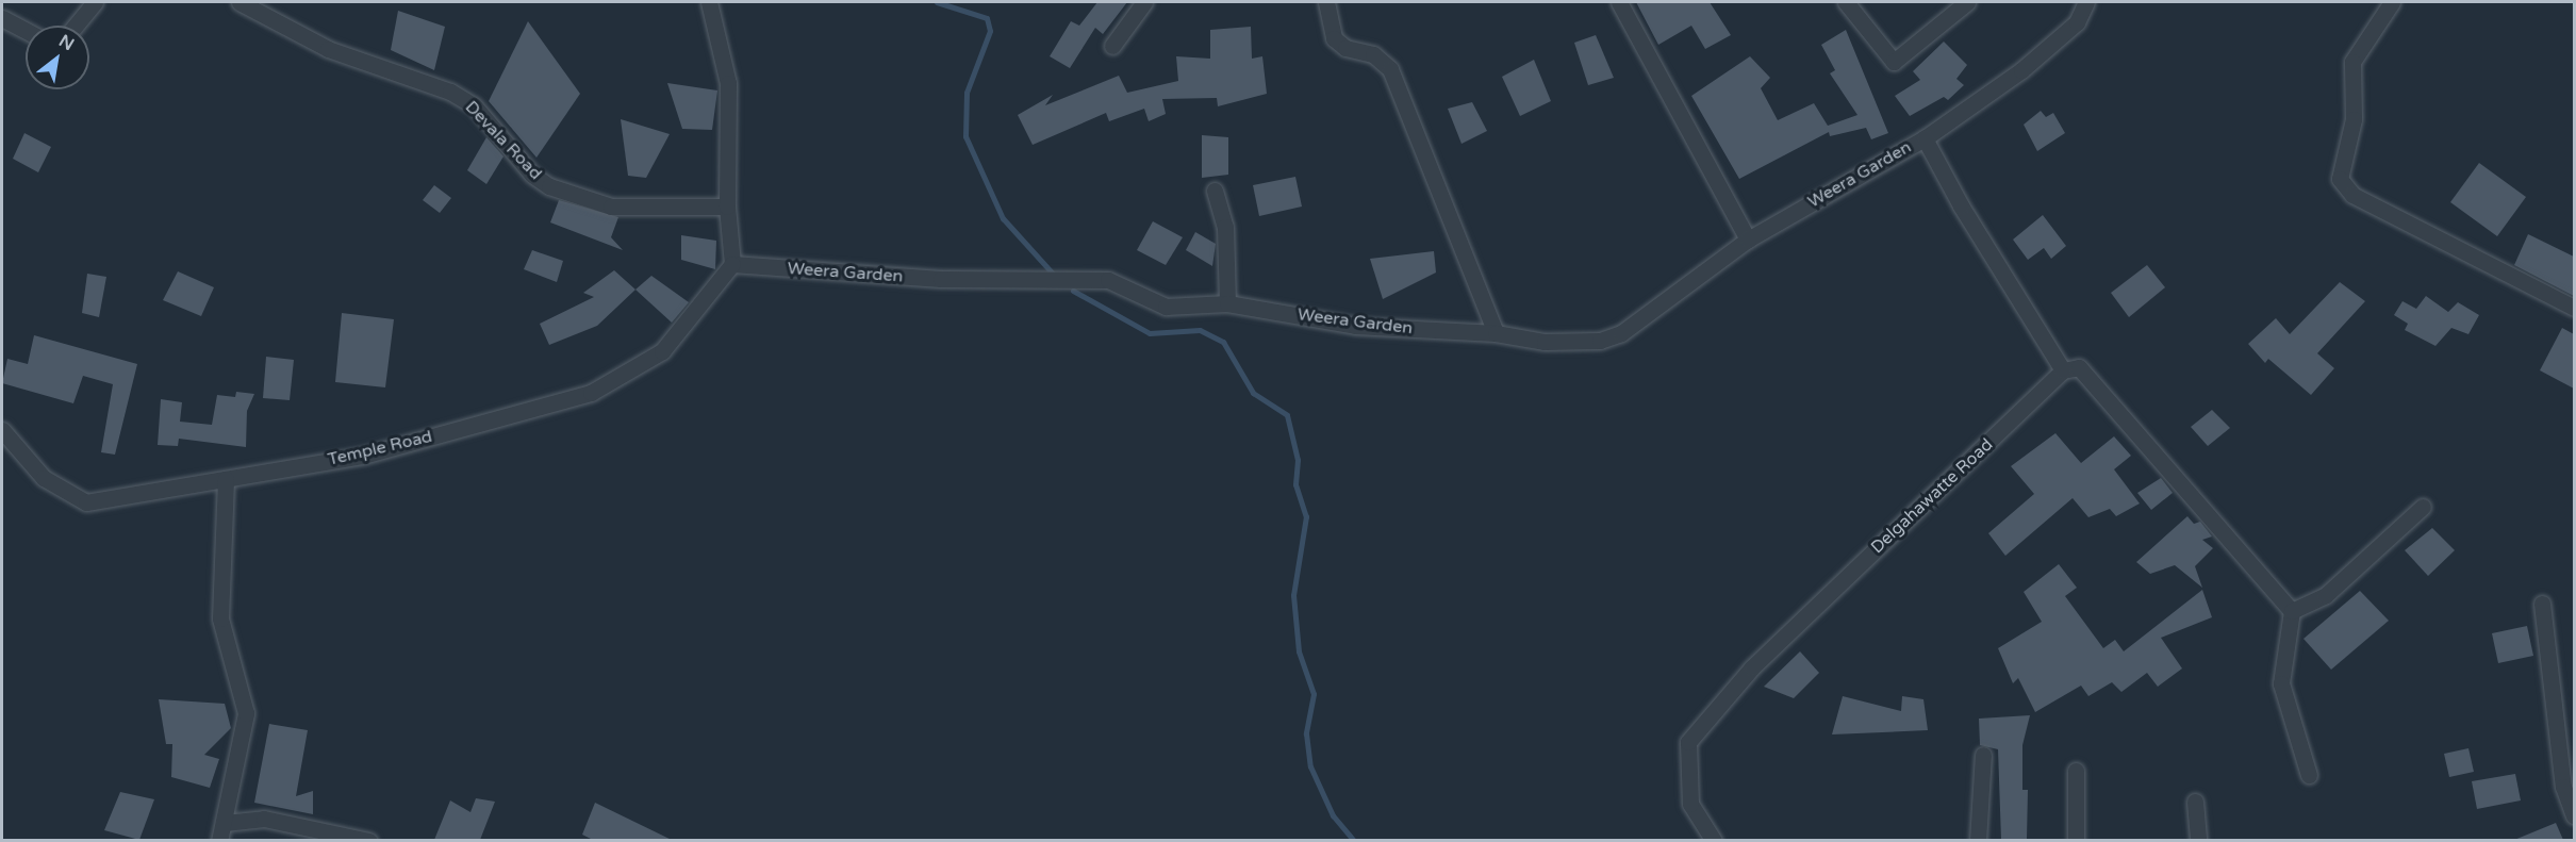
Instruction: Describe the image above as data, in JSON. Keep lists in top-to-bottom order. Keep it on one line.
{"streets":{"street":["Devala Road","Weera Garden","Temple Road","Delgahawatte Road"]},"crossings":[["Weera Garden","Temple Road"]],"north":"top right"}
